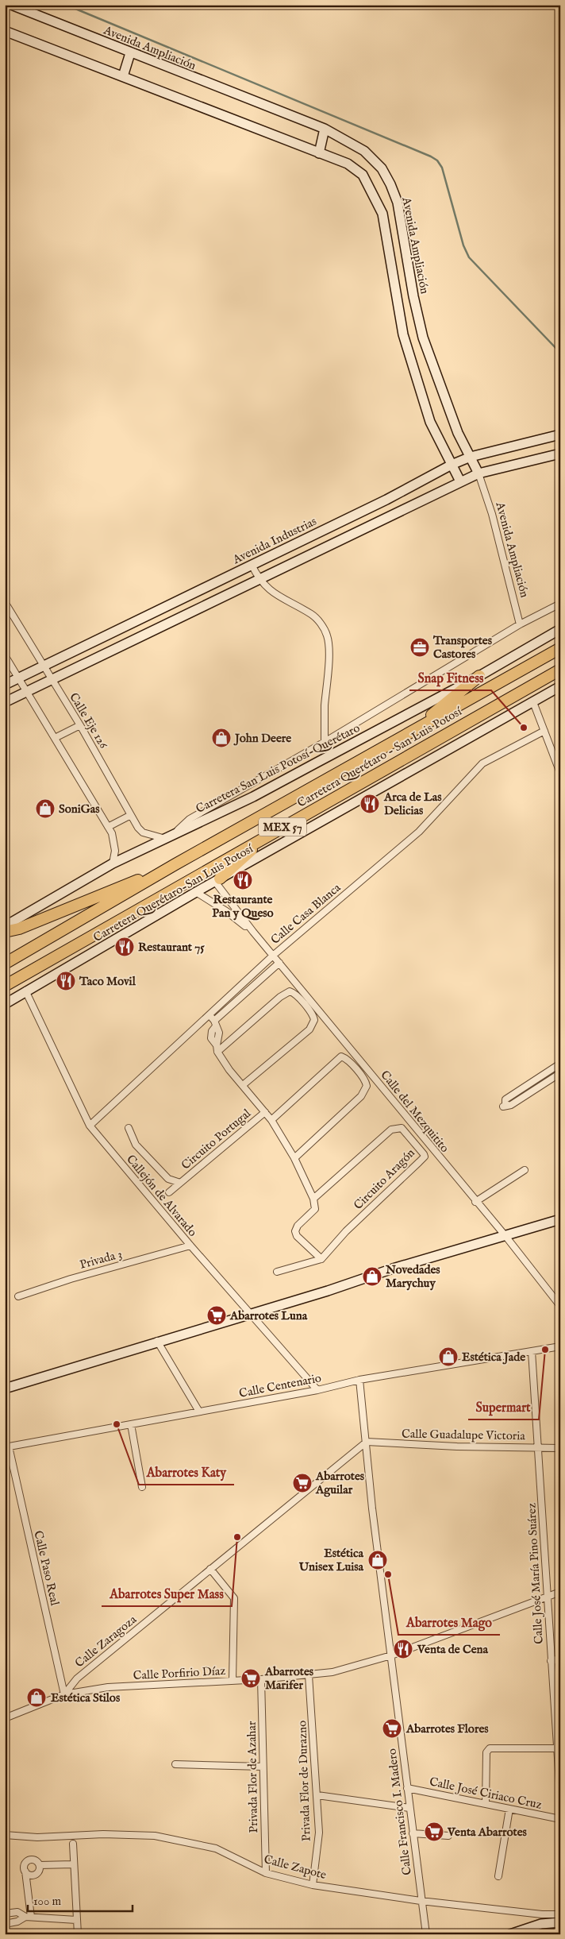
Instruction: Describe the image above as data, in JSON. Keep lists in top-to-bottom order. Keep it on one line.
{"streets":{"highway":["Carretera Querétaro - San Luis Potosí","MEX 57"],"main road":["Avenida Ampliación","Avenida Industrias","Carretera San Luis Potosí-Querétaro","Carretera Querétaro-San Luis Potosí"],"street":["Calle Eje 126","Calle Casa Blanca","Calle del Mezquitito","Circuito Portugal","Circuito Aragón","Callejón de Alvarado","Privada 3","Calle Centenario","Calle Guadalupe Victoria","Calle Paso Real","Calle José María Pino Suárez","Calle Zaragoza","Calle Porfirio Díaz","Privada Flor de Azahar","Privada Flor de Durazno","Calle José Ciriaco Cruz","Calle Francisco I. Madero","Calle Zapote"]},"crossings":[["Avenida Ampliación","Avenida Industrias"],["Avenida Industrias","Calle Eje 126"],["Calle Eje 126","Carretera San Luis Potosí-Querétaro"],["Carretera Querétaro-San Luis Potosí","Calle del Mezquitito"],["Carretera Querétaro-San Luis Potosí","Callejón de Alvarado"],["Calle Casa Blanca","Calle del Mezquitito"],["Calle Casa Blanca","Callejón de Alvarado"],["Callejón de Alvarado","Privada 3"],["Callejón de Alvarado","Calle Centenario"],["Calle Centenario","Calle Paso Real"],["Calle Centenario","Calle José María Pino Suárez"],["Calle Centenario","Calle Francisco I. Madero"],["Calle Guadalupe Victoria","Calle José María Pino Suárez"],["Calle Guadalupe Victoria","Calle Zaragoza"],["Calle Guadalupe Victoria","Calle Francisco I. Madero"],["Calle Paso Real","Calle Zaragoza"],["Calle Paso Real","Calle Porfirio Díaz"],["Calle José María Pino Suárez","Calle Porfirio Díaz"],["Calle Zaragoza","Calle Porfirio Díaz"],["Calle Zaragoza","Calle Francisco I. Madero"],["Calle Porfirio Díaz","Privada Flor de Azahar"],["Calle Porfirio Díaz","Privada Flor de Durazno"],["Calle Porfirio Díaz","Calle Francisco I. Madero"],["Privada Flor de Azahar","Calle Zapote"],["Privada Flor de Durazno","Calle Zapote"],["Calle José Ciriaco Cruz","Calle Francisco I. Madero"],["Calle Francisco I. Madero","Calle Zapote"]],"places":{"office":["Transportes Castores"],"other":["Snap Fitness","Supermart","Abarrotes Katy","Abarrotes Super Mass","Abarrotes Mago"],"shop":["John Deere","SoniGas","Novedades Marychuy","Estética Jade","Estética Unisex Luisa","Estética Stilos"],"restaurant":["Arca de Las Delicias","Restaurante Pan y Queso","Restaurant 75","Taco Movil","Venta de Cena"],"supermarket":["Abarrotes Luna","Abarrotes Aguilar","Abarrotes Marifer","Abarrotes Flores","Venta Abarrotes"]},"scale_bar":"100 m"}
